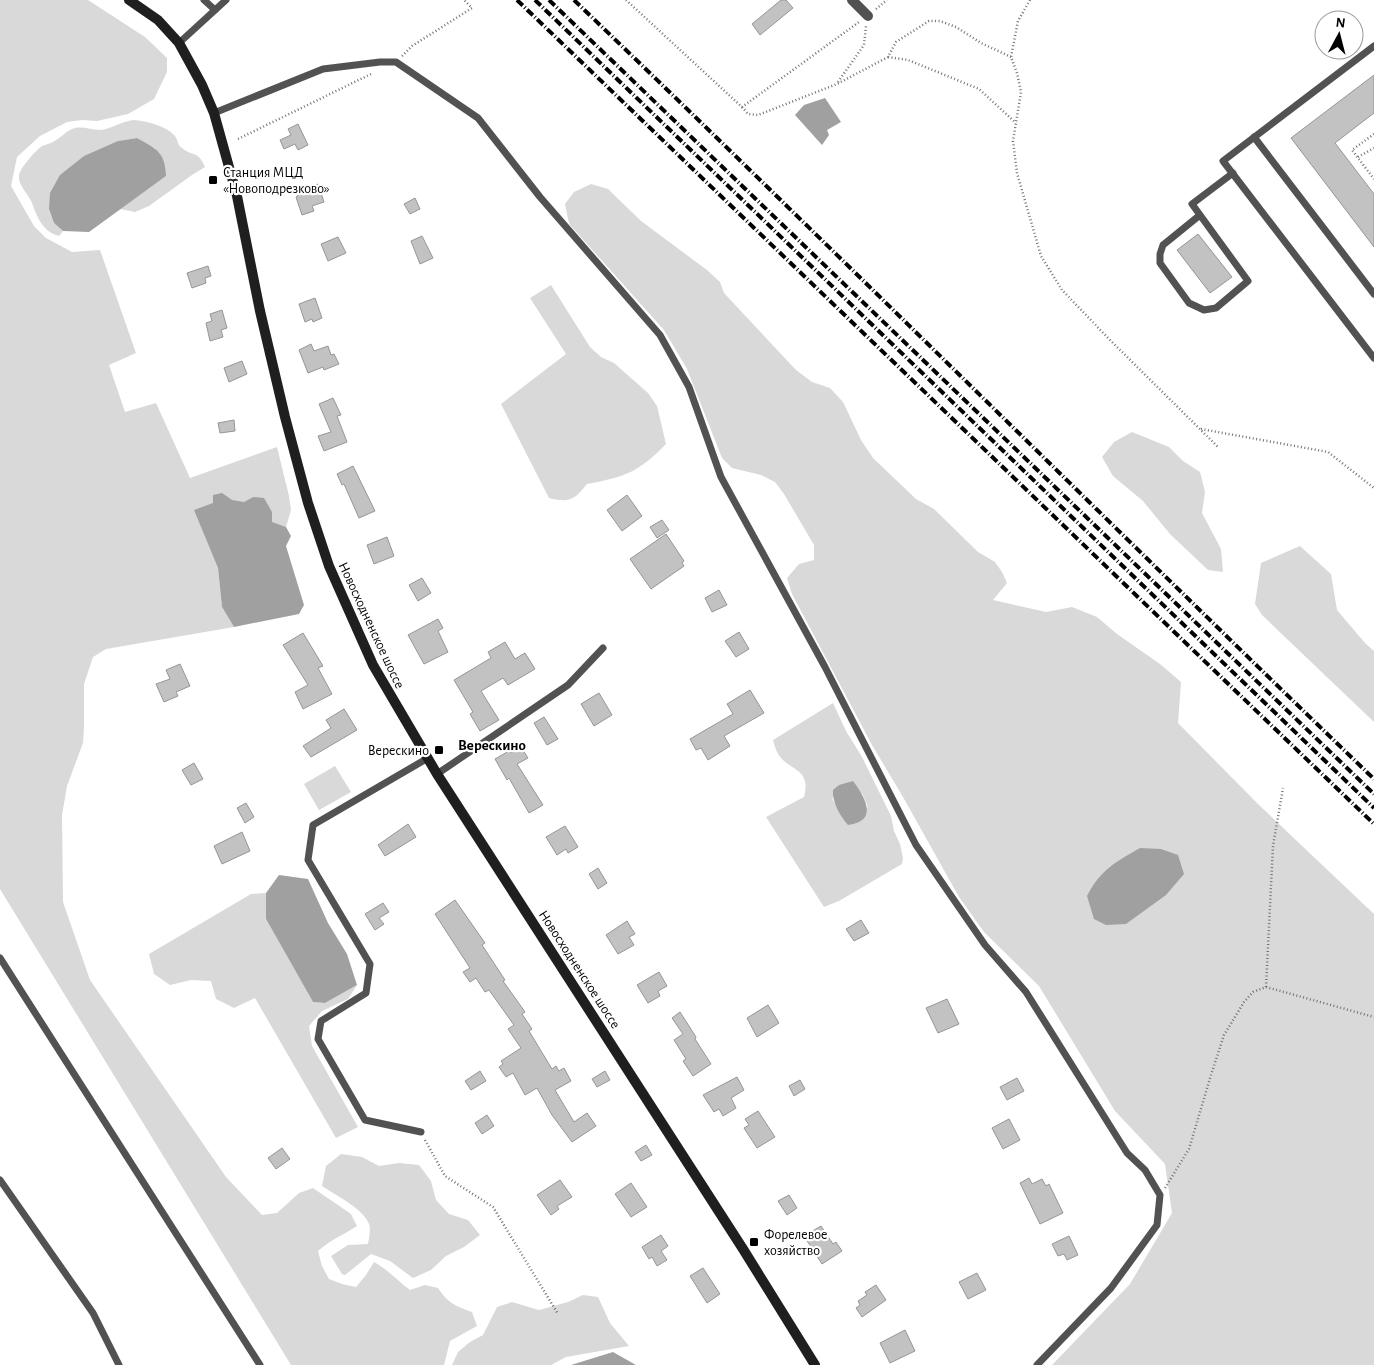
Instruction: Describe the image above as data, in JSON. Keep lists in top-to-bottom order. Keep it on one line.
{"streets":{"main road":["Новосходненское шоссе"]},"districts":["Верескино"],"places":{"transit":["Станция МЦД «Новоподрезково»","Верескино","Форелевое хозяйство"]},"north":"top"}
